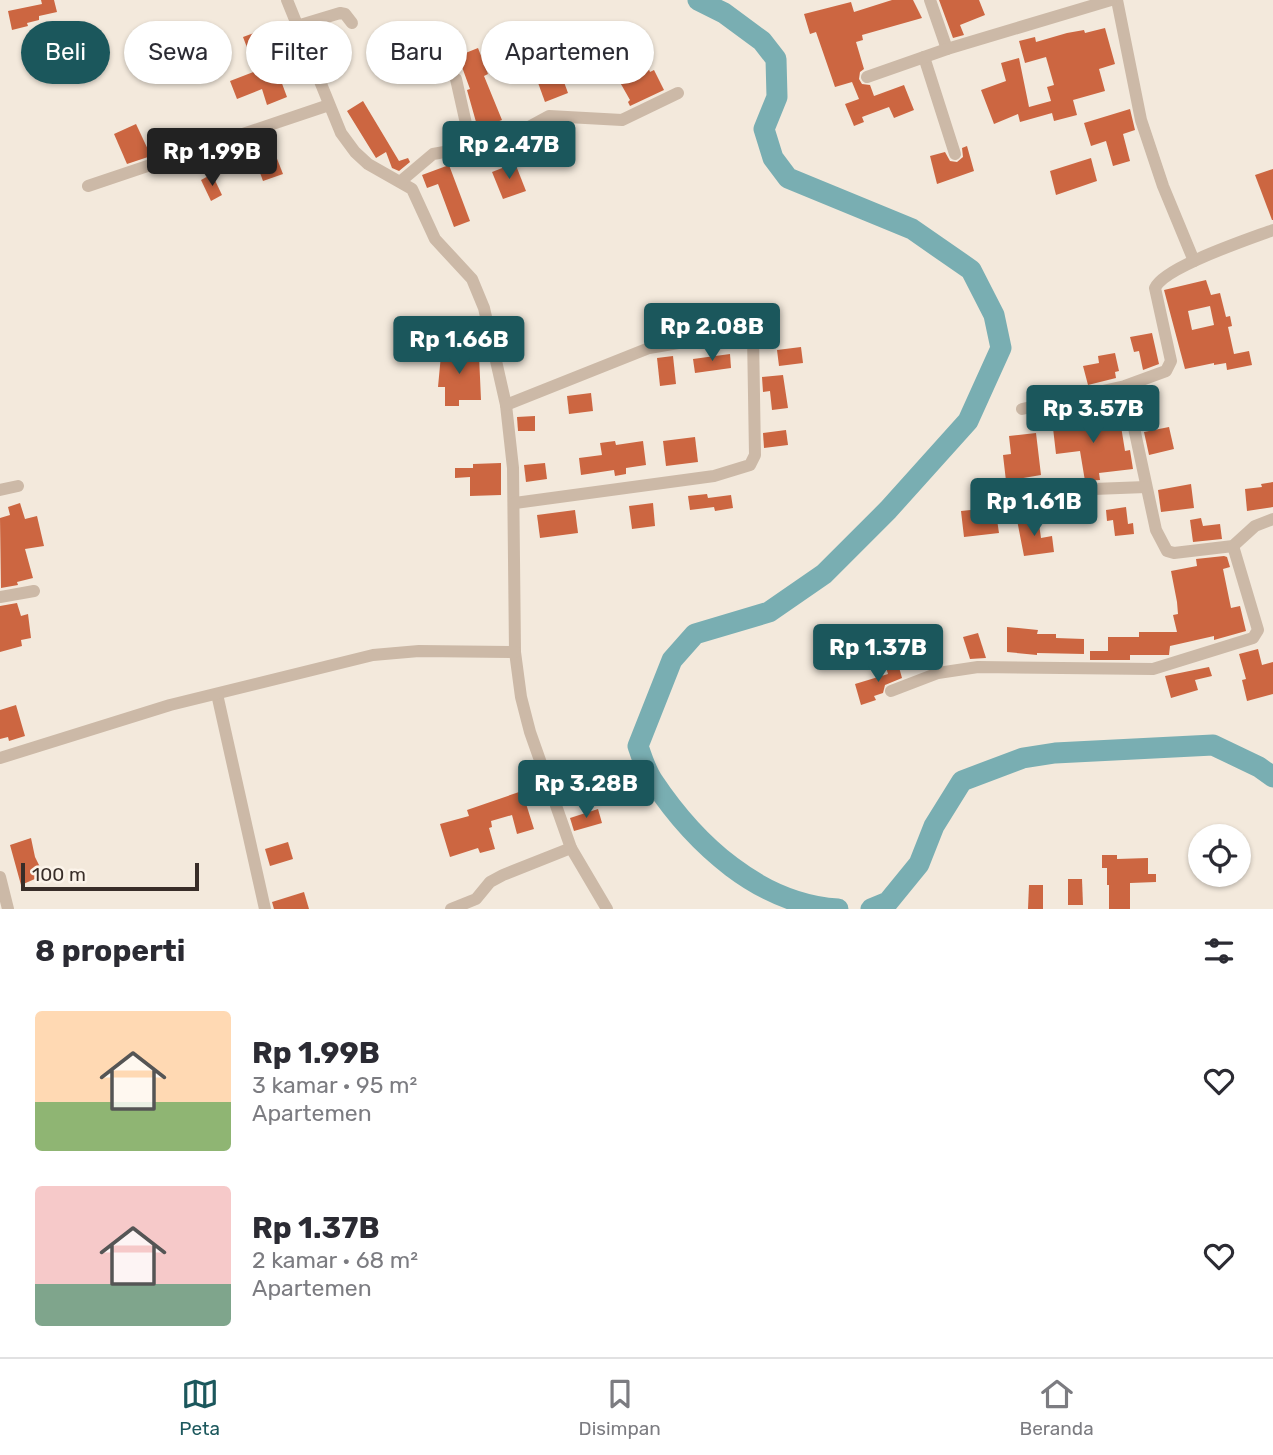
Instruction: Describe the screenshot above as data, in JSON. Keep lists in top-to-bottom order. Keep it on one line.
{"scale_bar":"100 m","page":{"chip":["Beli","Sewa","Filter","Baru","Apartemen"],"price":["Rp 2.47B","Rp 1.99B","Rp 2.08B","Rp 1.66B","Rp 3.57B","Rp 1.61B","Rp 1.37B","Rp 3.28B"],"scale":"100 m","heading":"8 properti","list":[{"name":"Rp 1.99B","note":"3 kamar · 95 m² · Apartemen"},{"name":"Rp 1.37B","note":"2 kamar · 68 m² · Apartemen"}],"tabs":["Peta","Disimpan","Beranda"]}}
